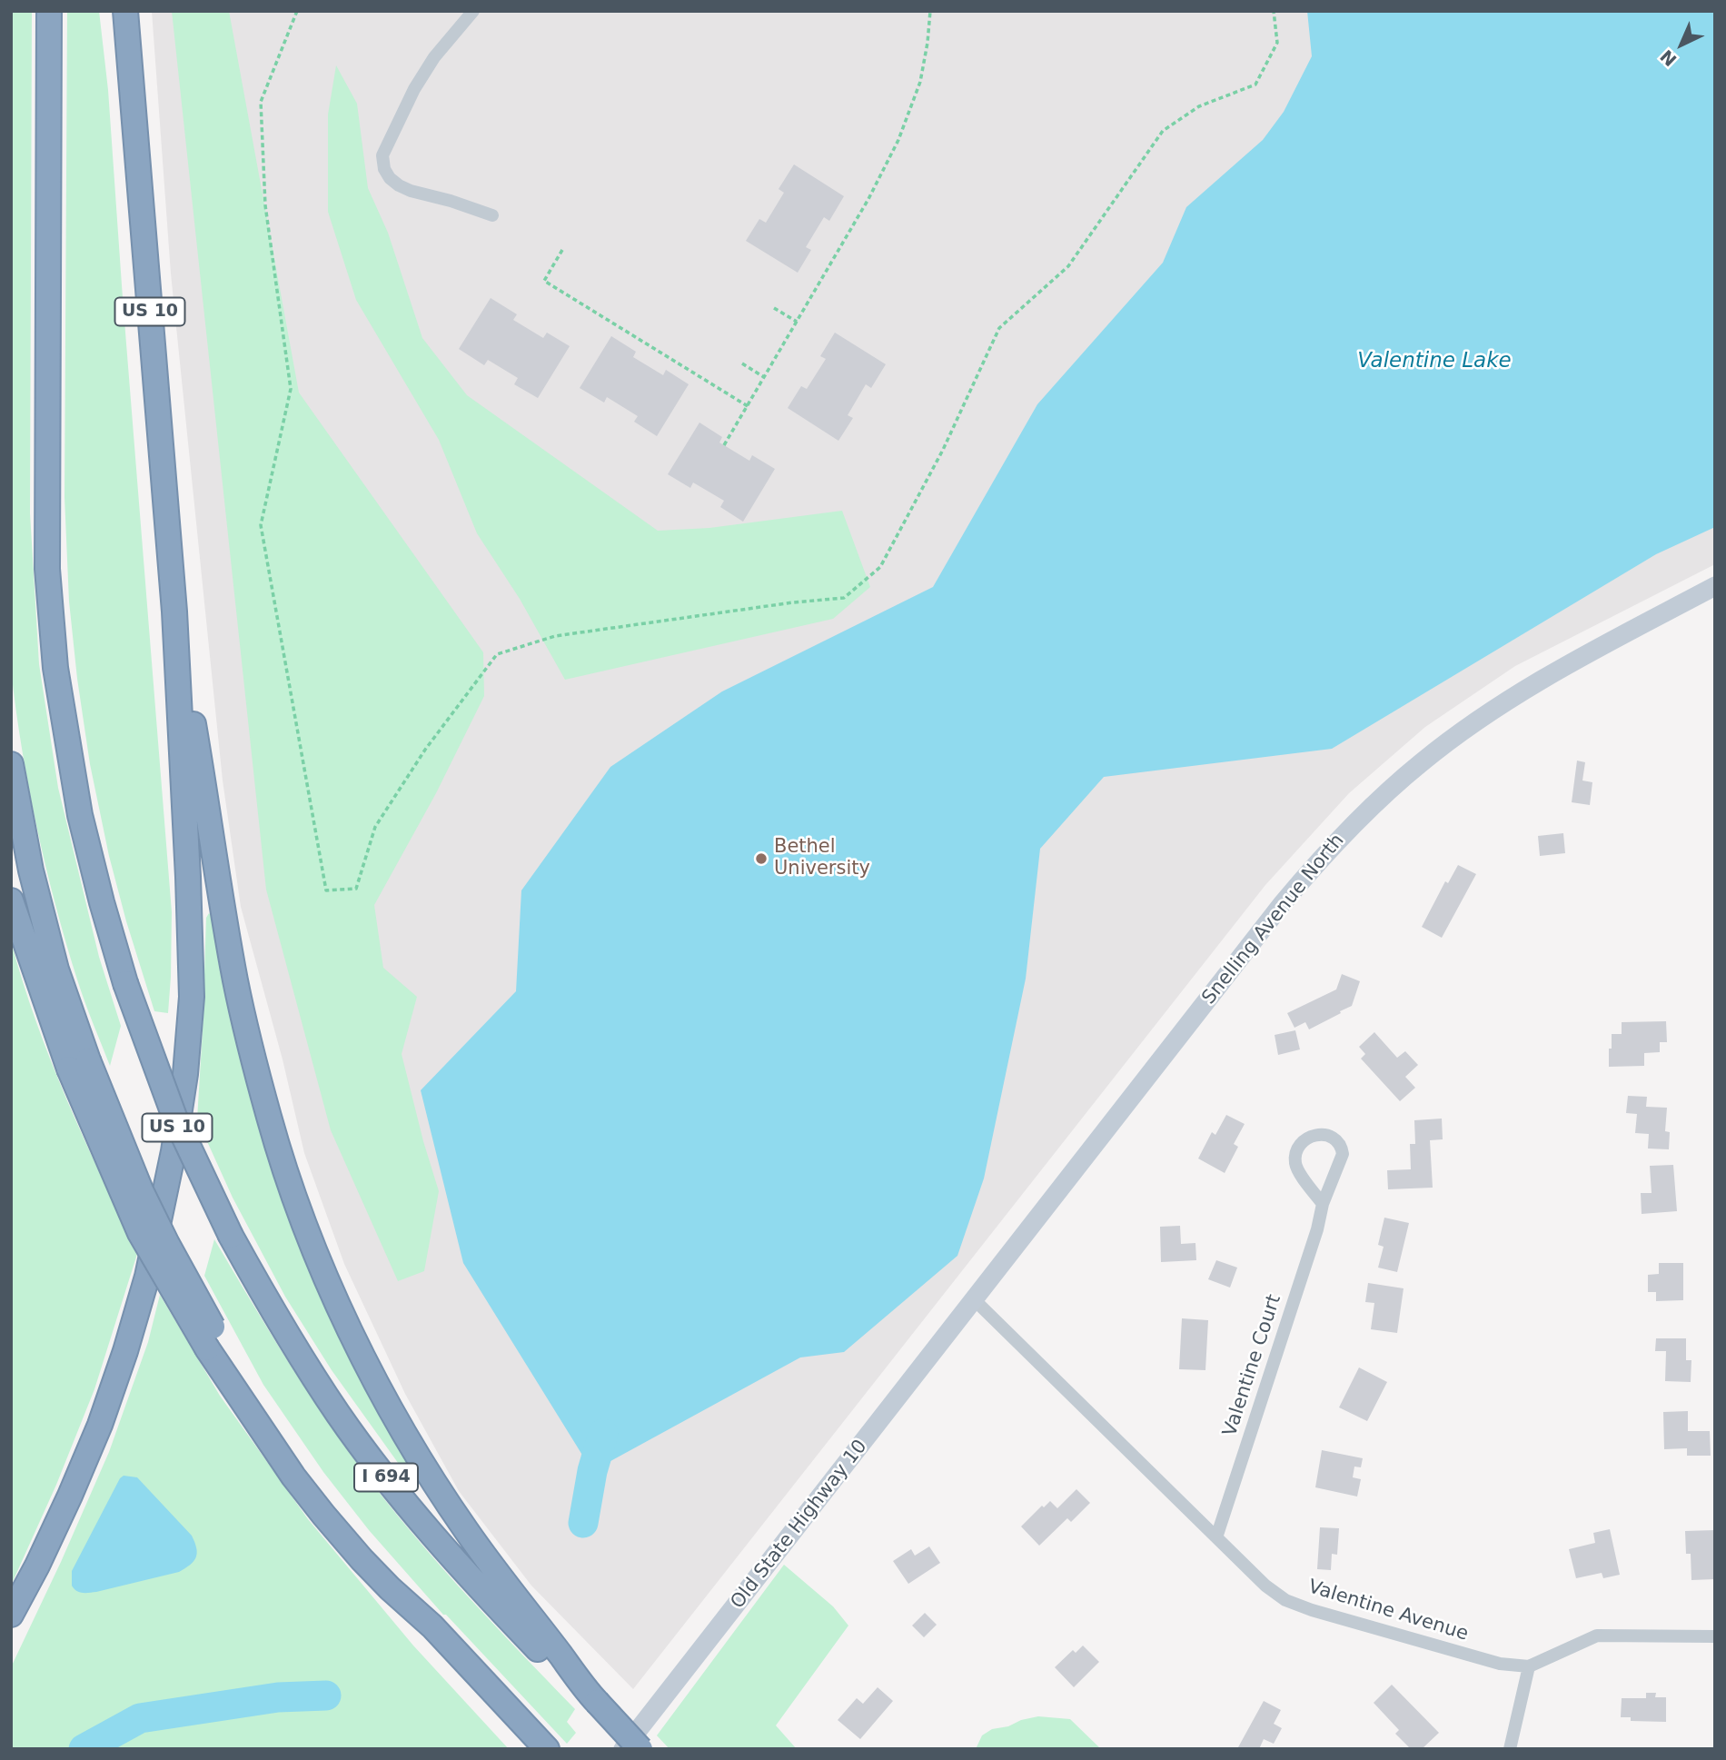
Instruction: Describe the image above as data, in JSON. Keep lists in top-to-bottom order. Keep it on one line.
{"streets":{"highway":["US 10","I 694"],"street":["Snelling Avenue North","Valentine Court","Old State Highway 10","Valentine Avenue"]},"crossings":[["Snelling Avenue North","Old State Highway 10"],["Snelling Avenue North","Valentine Avenue"],["Valentine Court","Valentine Avenue"],["Old State Highway 10","Valentine Avenue"]],"water":["Valentine Lake"],"places":["Bethel University"],"north":"bottom left"}
